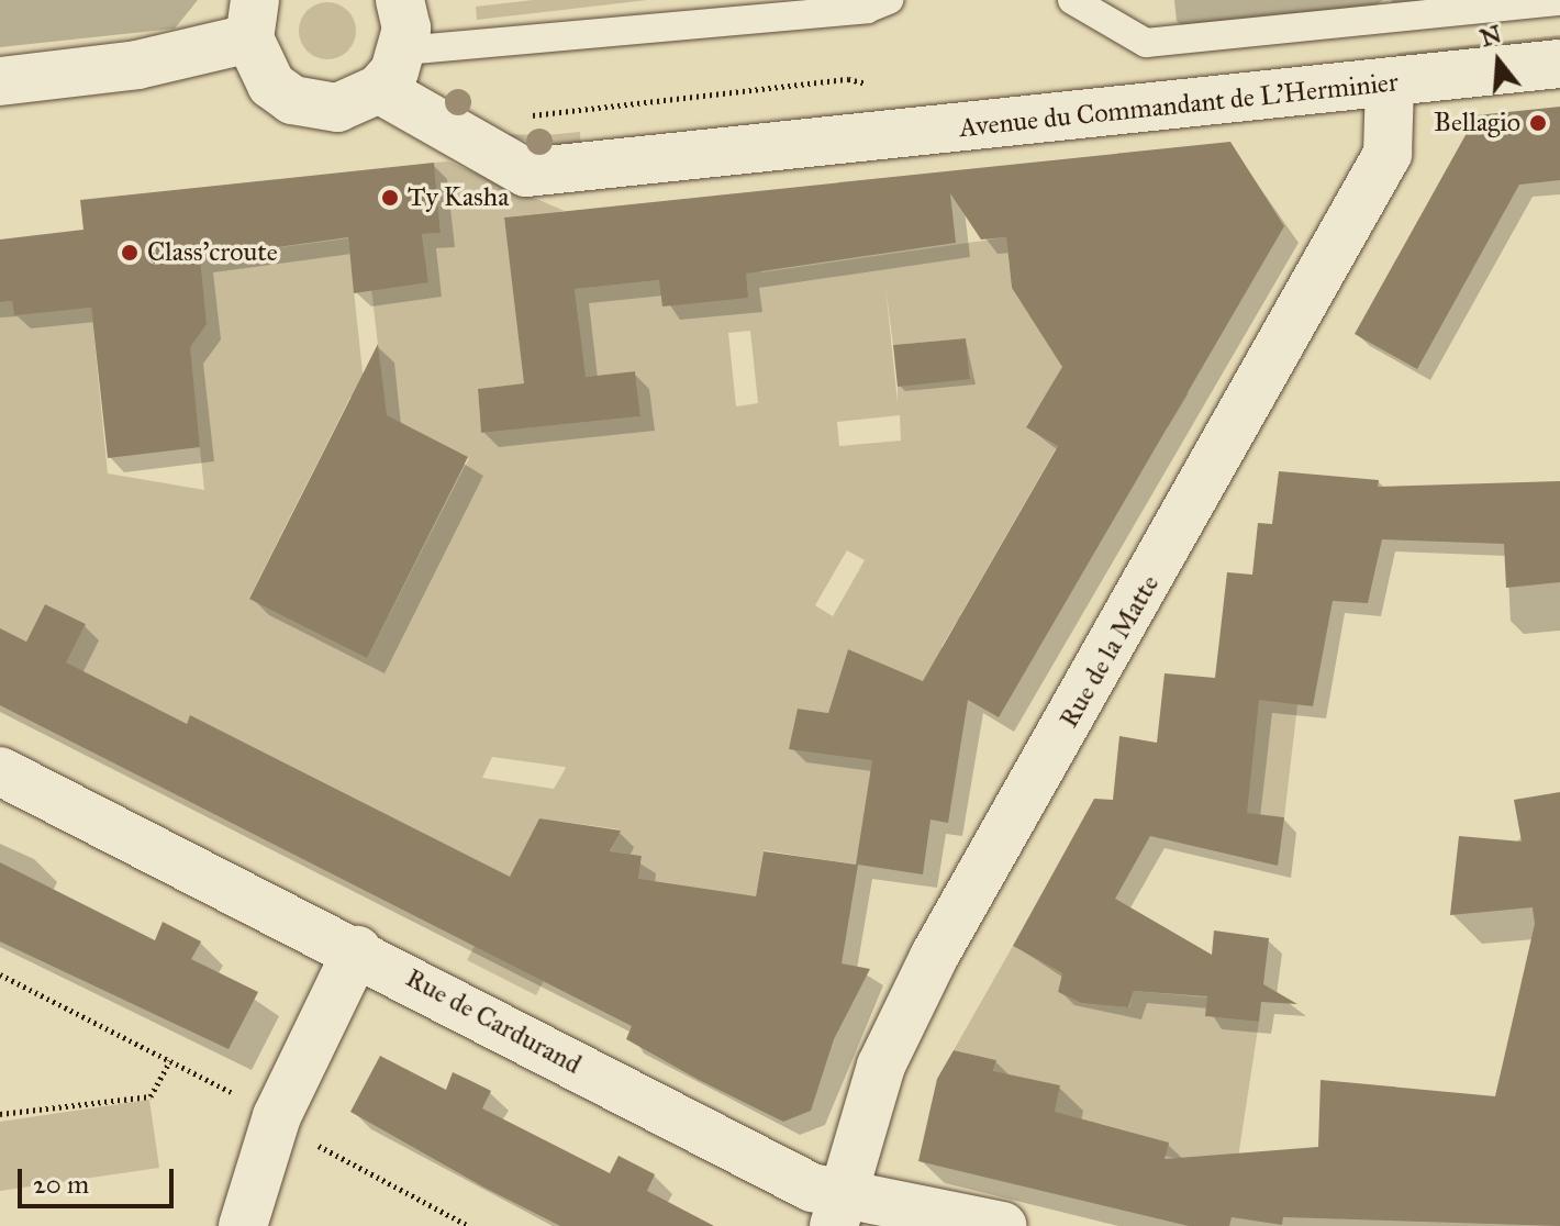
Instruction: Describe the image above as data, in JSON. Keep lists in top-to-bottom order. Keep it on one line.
{"streets":{"street":["Avenue du Commandant de L'Herminier","Rue de la Matte","Rue de Cardurand"]},"crossings":[["Avenue du Commandant de L'Herminier","Rue de la Matte"],["Rue de la Matte","Rue de Cardurand"]],"places":["Bellagio","Ty Kasha","Class'croute"],"scale_bar":"20 m","north":"top"}
